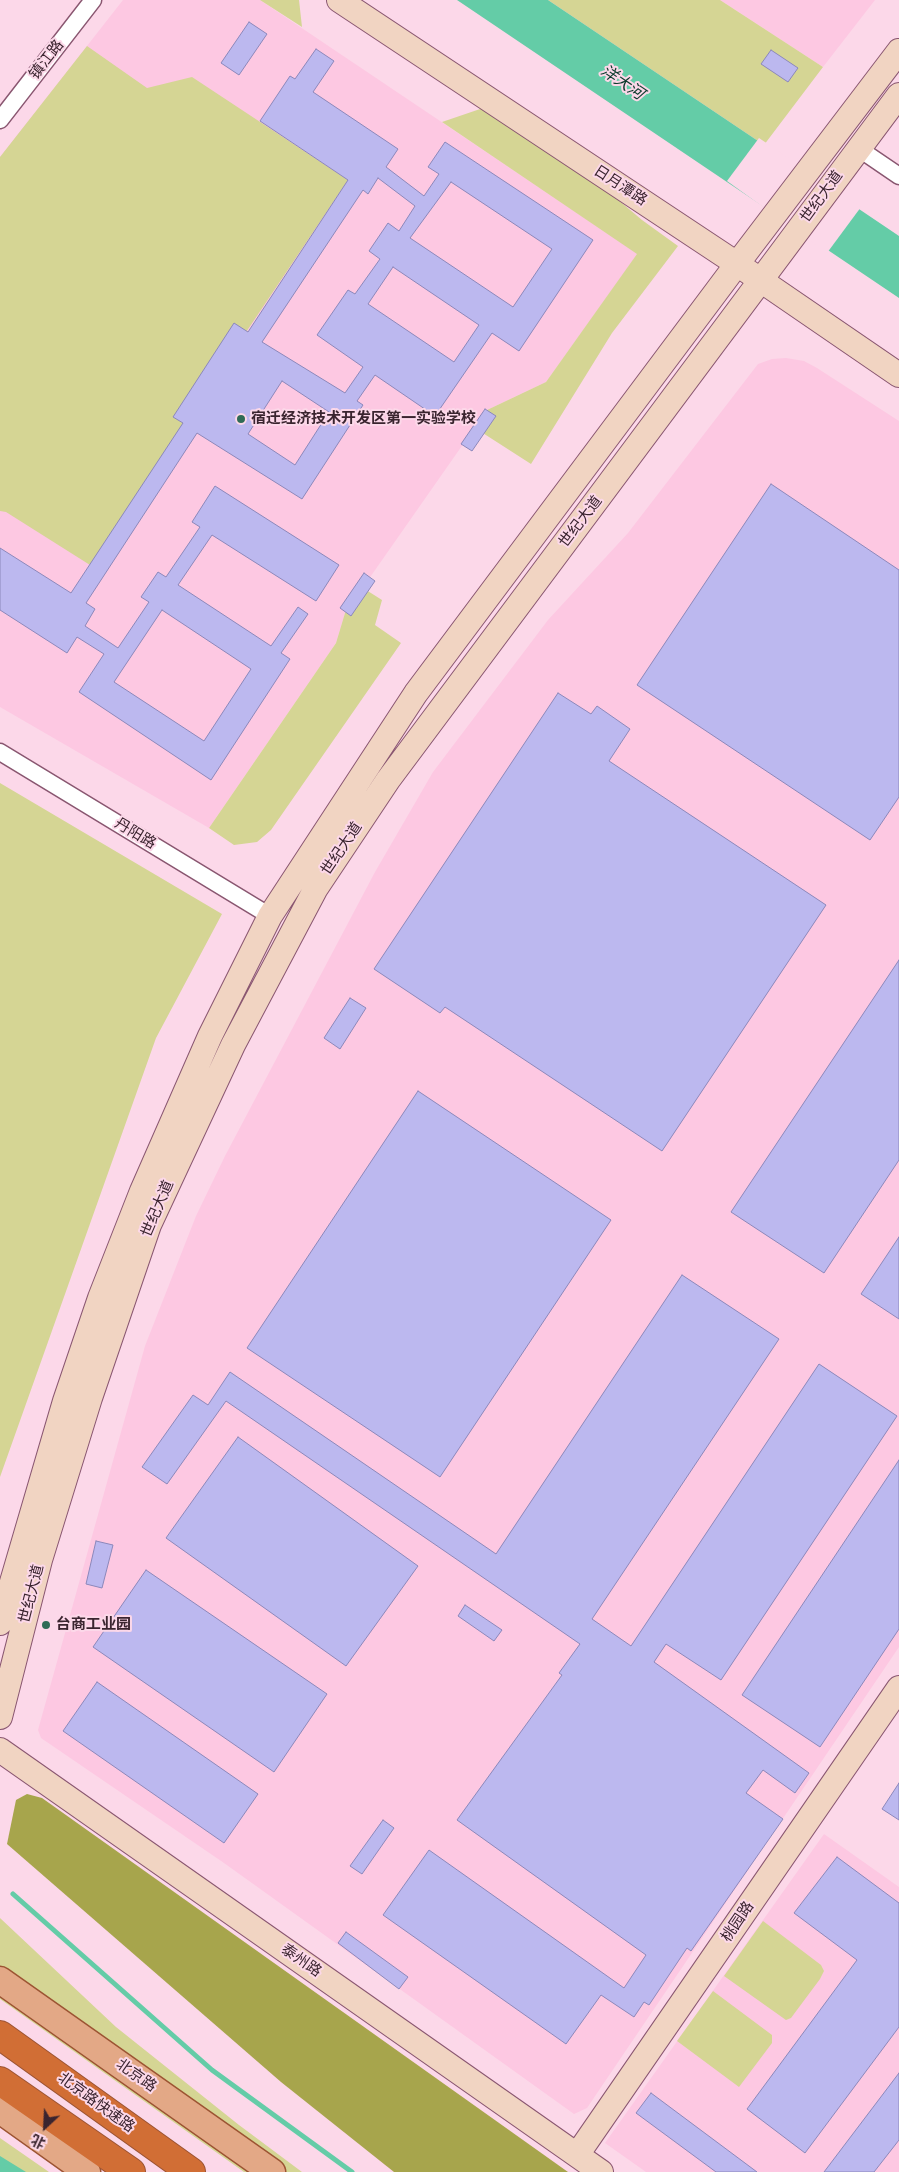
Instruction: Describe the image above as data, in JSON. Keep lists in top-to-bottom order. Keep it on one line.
{"streets":{"highway":["北京路快速路"],"main road":["北京路"],"street":["镇江路","日月潭路","世纪大道","丹阳路","桃园路","泰州路"]},"crossings":[["日月潭路","世纪大道"],["世纪大道","丹阳路"],["桃园路","泰州路"]],"water":["洋大河"],"places":["宿迁经济技术开发区第一实验学校","台商工业园"],"north":"bottom left"}
